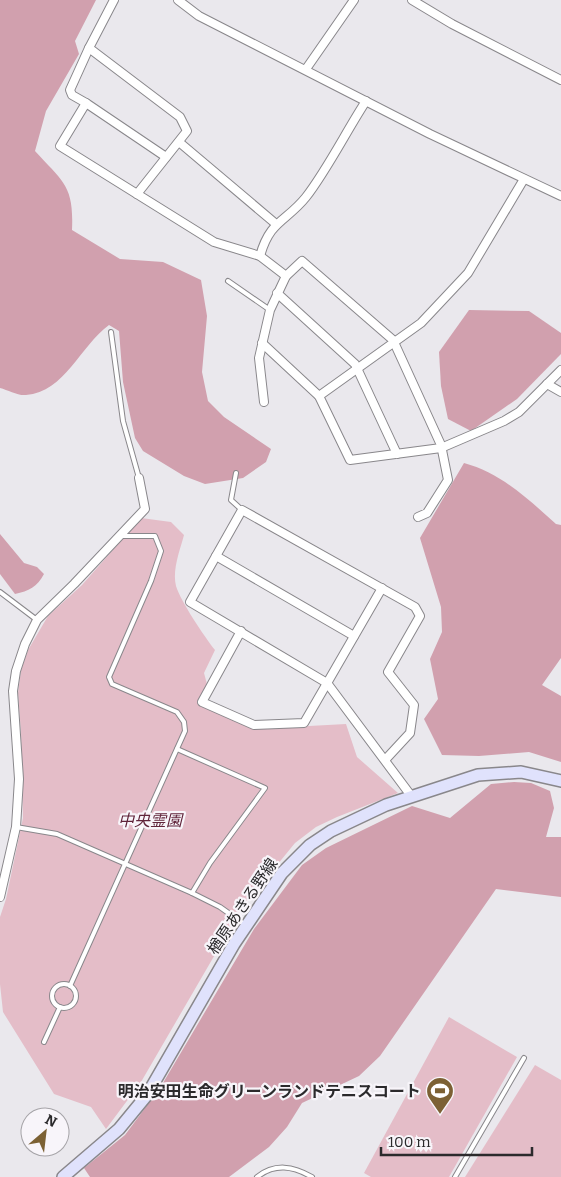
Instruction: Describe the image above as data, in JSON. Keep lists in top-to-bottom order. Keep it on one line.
{"streets":{"main road":["楢原あきる野線"]},"parks":["中央霊園"],"places":{"sports":["明治安田生命グリーンランドテニスコート"]},"scale_bar":"100 m","north":"top right"}
